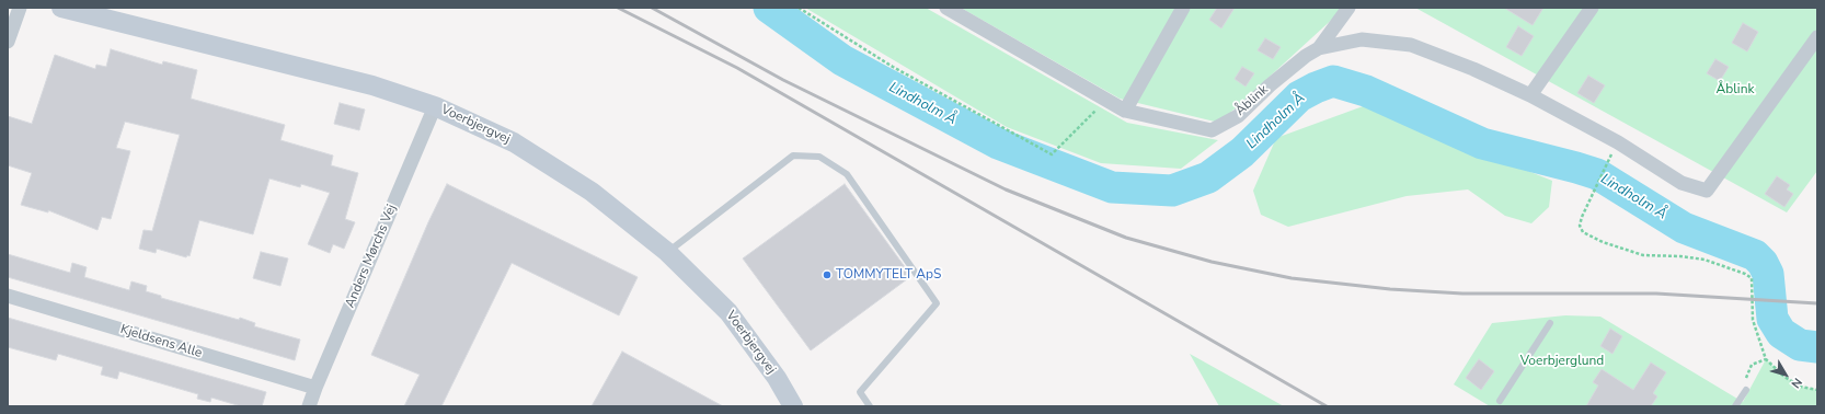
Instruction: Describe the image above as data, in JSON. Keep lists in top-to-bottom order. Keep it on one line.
{"streets":{"street":["Åblink","Voerbjergvej","Anders Mørchs Vej","Kjeldsens Alle"]},"crossings":[["Voerbjergvej","Anders Mørchs Vej"],["Anders Mørchs Vej","Kjeldsens Alle"]],"water":["Lindholm Å"],"parks":["Åblink","Voerbjerglund"],"places":["TOMMYTELT ApS"],"north":"bottom right"}
